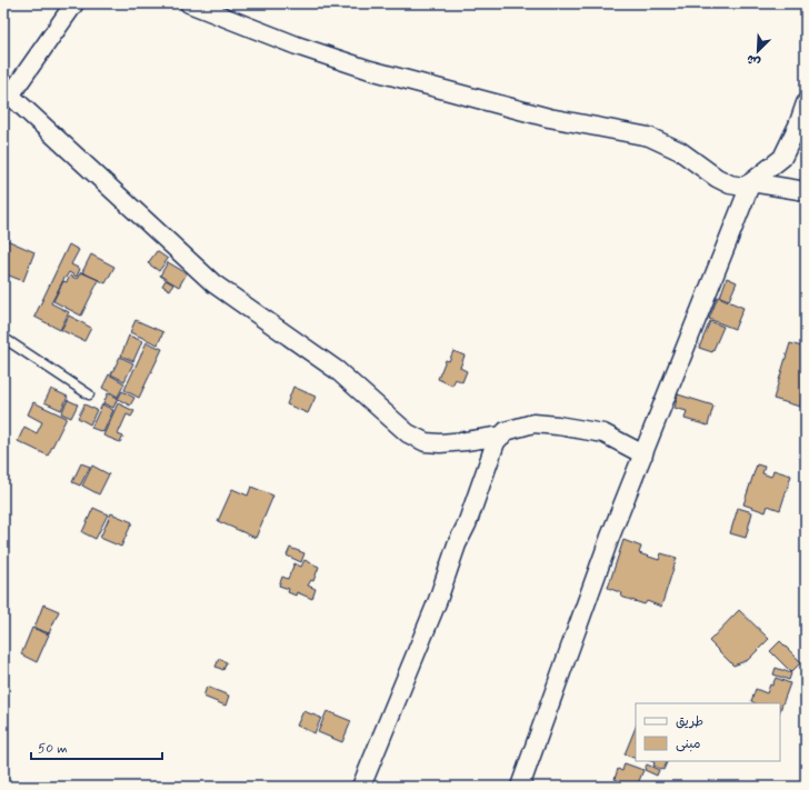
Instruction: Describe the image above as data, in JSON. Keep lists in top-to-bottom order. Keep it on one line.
{"legend":["طريق","مبنى"],"scale_bar":"50 m","north":"bottom left"}
